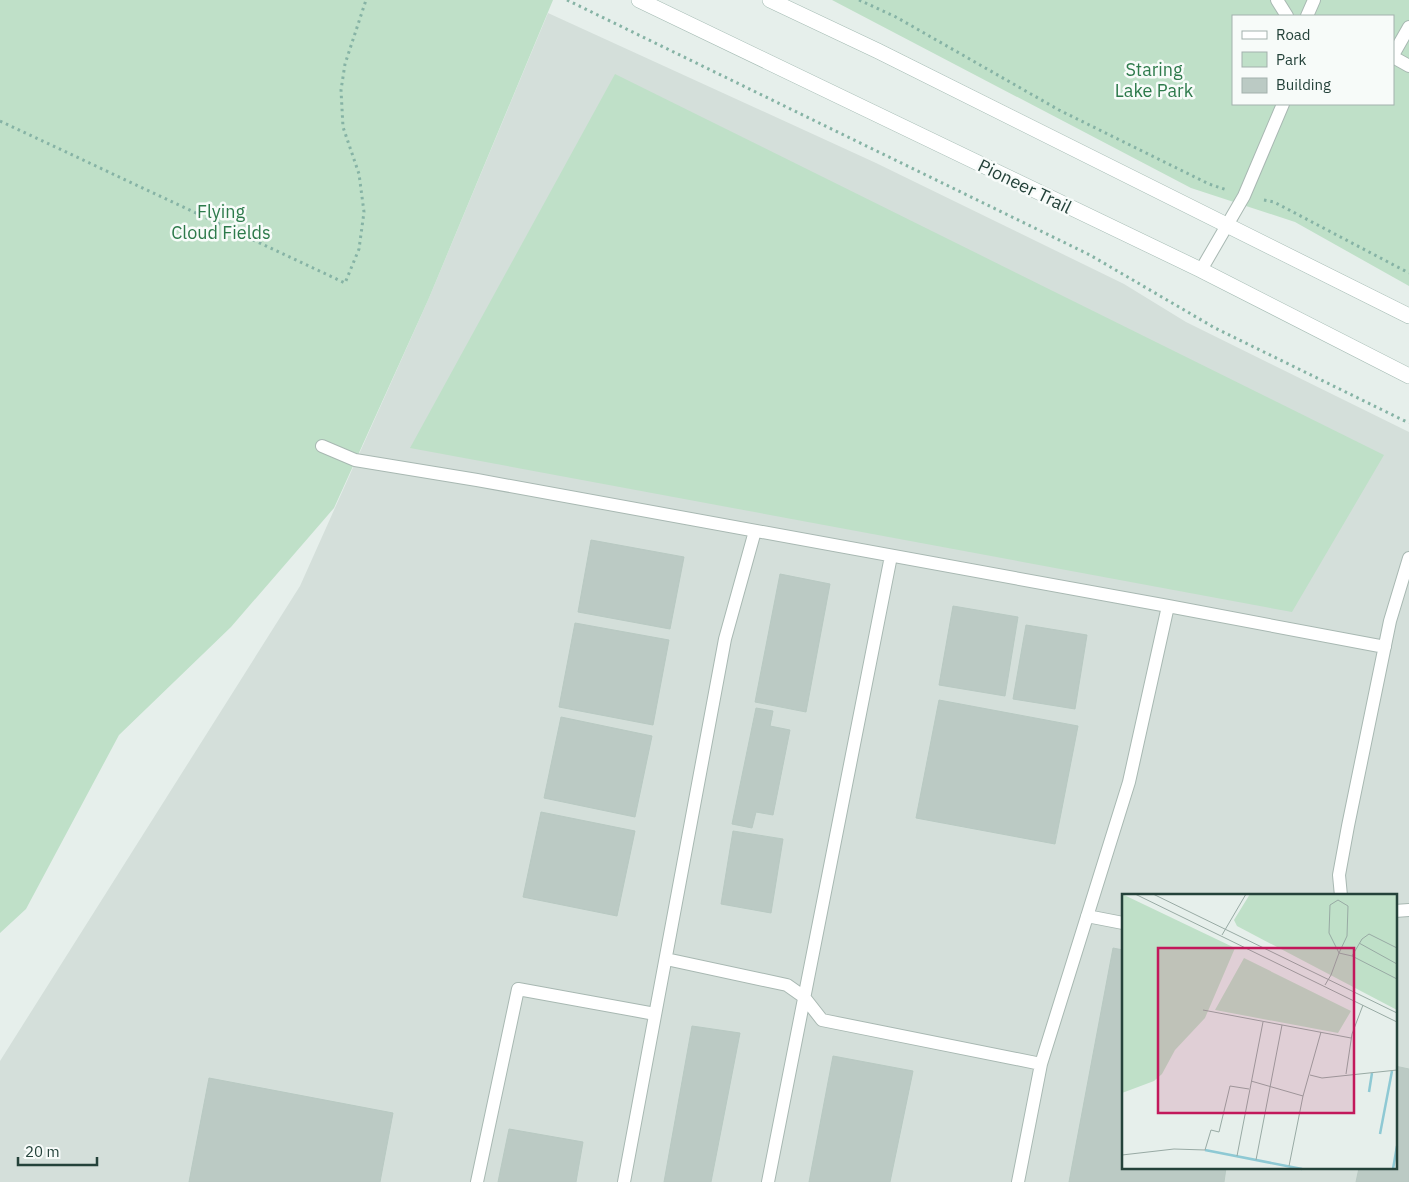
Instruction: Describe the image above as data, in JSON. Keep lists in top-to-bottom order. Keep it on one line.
{"streets":{"main road":["Pioneer Trail"]},"parks":["Staring Lake Park","Flying Cloud Fields"],"legend":["Road","Park","Building"],"scale_bar":"20 m"}
